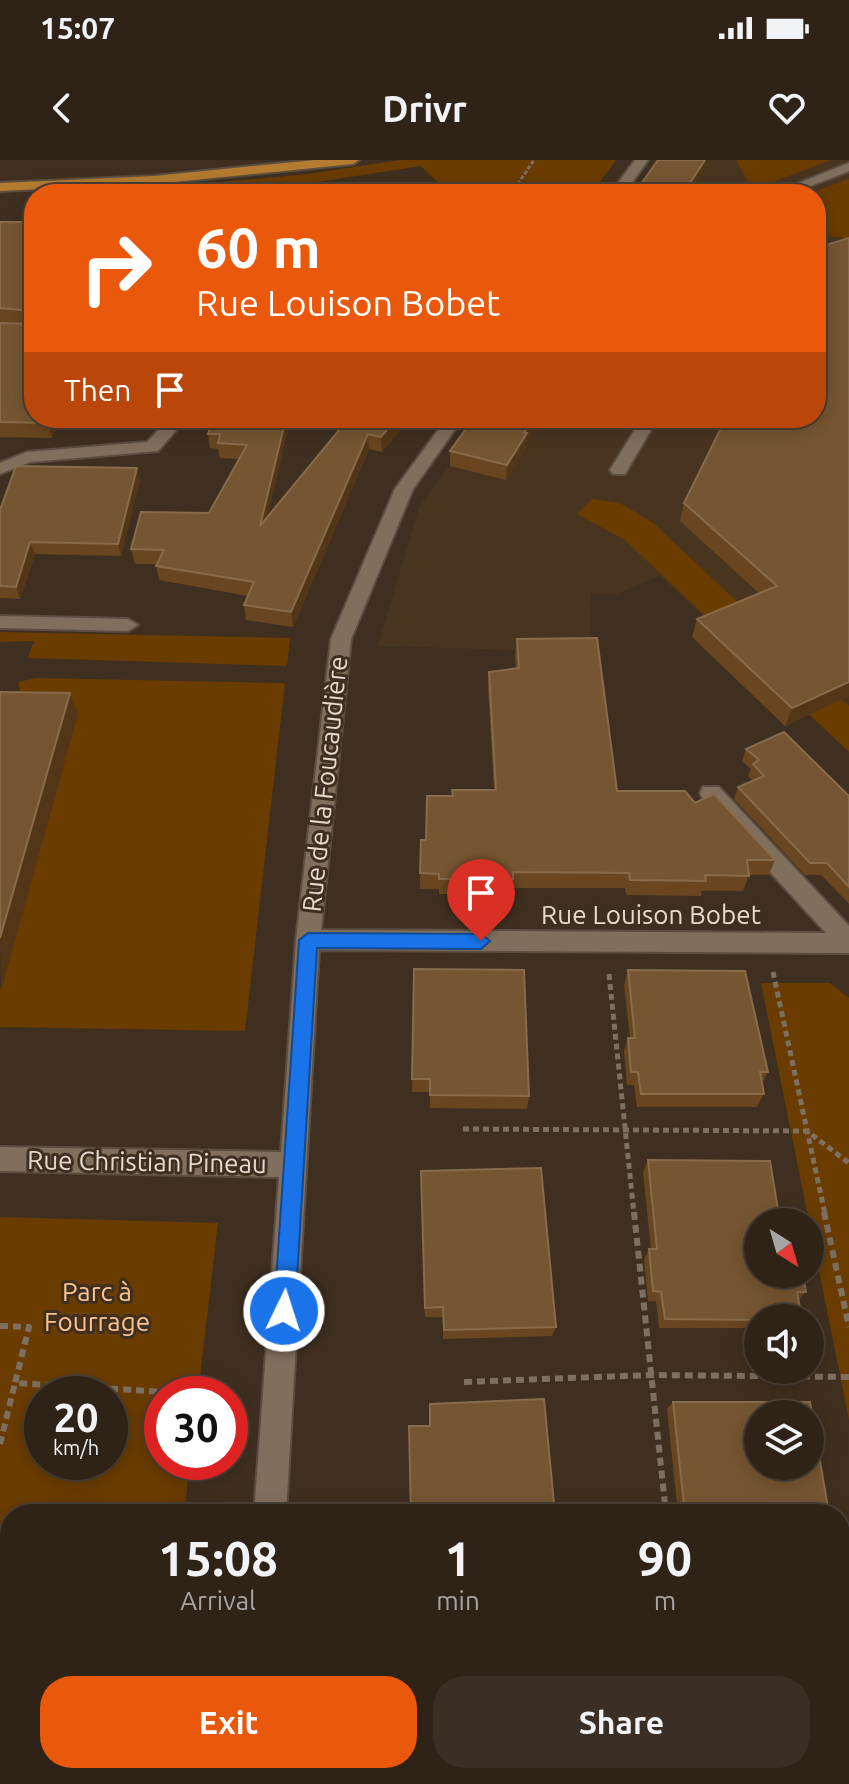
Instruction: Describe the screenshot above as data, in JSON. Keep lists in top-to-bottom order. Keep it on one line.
{"streets":{"street":["Rue de la Foucaudière","Rue Louison Bobet","Rue Christian Pineau"]},"crossings":[["Rue de la Foucaudière","Rue Louison Bobet"],["Rue de la Foucaudière","Rue Christian Pineau"]],"parks":["Parc à Fourrage"],"north":"bottom right","page":{"status":"15:07","header":"Drivr","turn":["60 m","Rue Louison Bobet"],"then":"Then","speed":"20 km/h","limit":"30","eta":["15:08","Arrival","1","min","90","m"],"buttons":["Exit","Share"]}}
